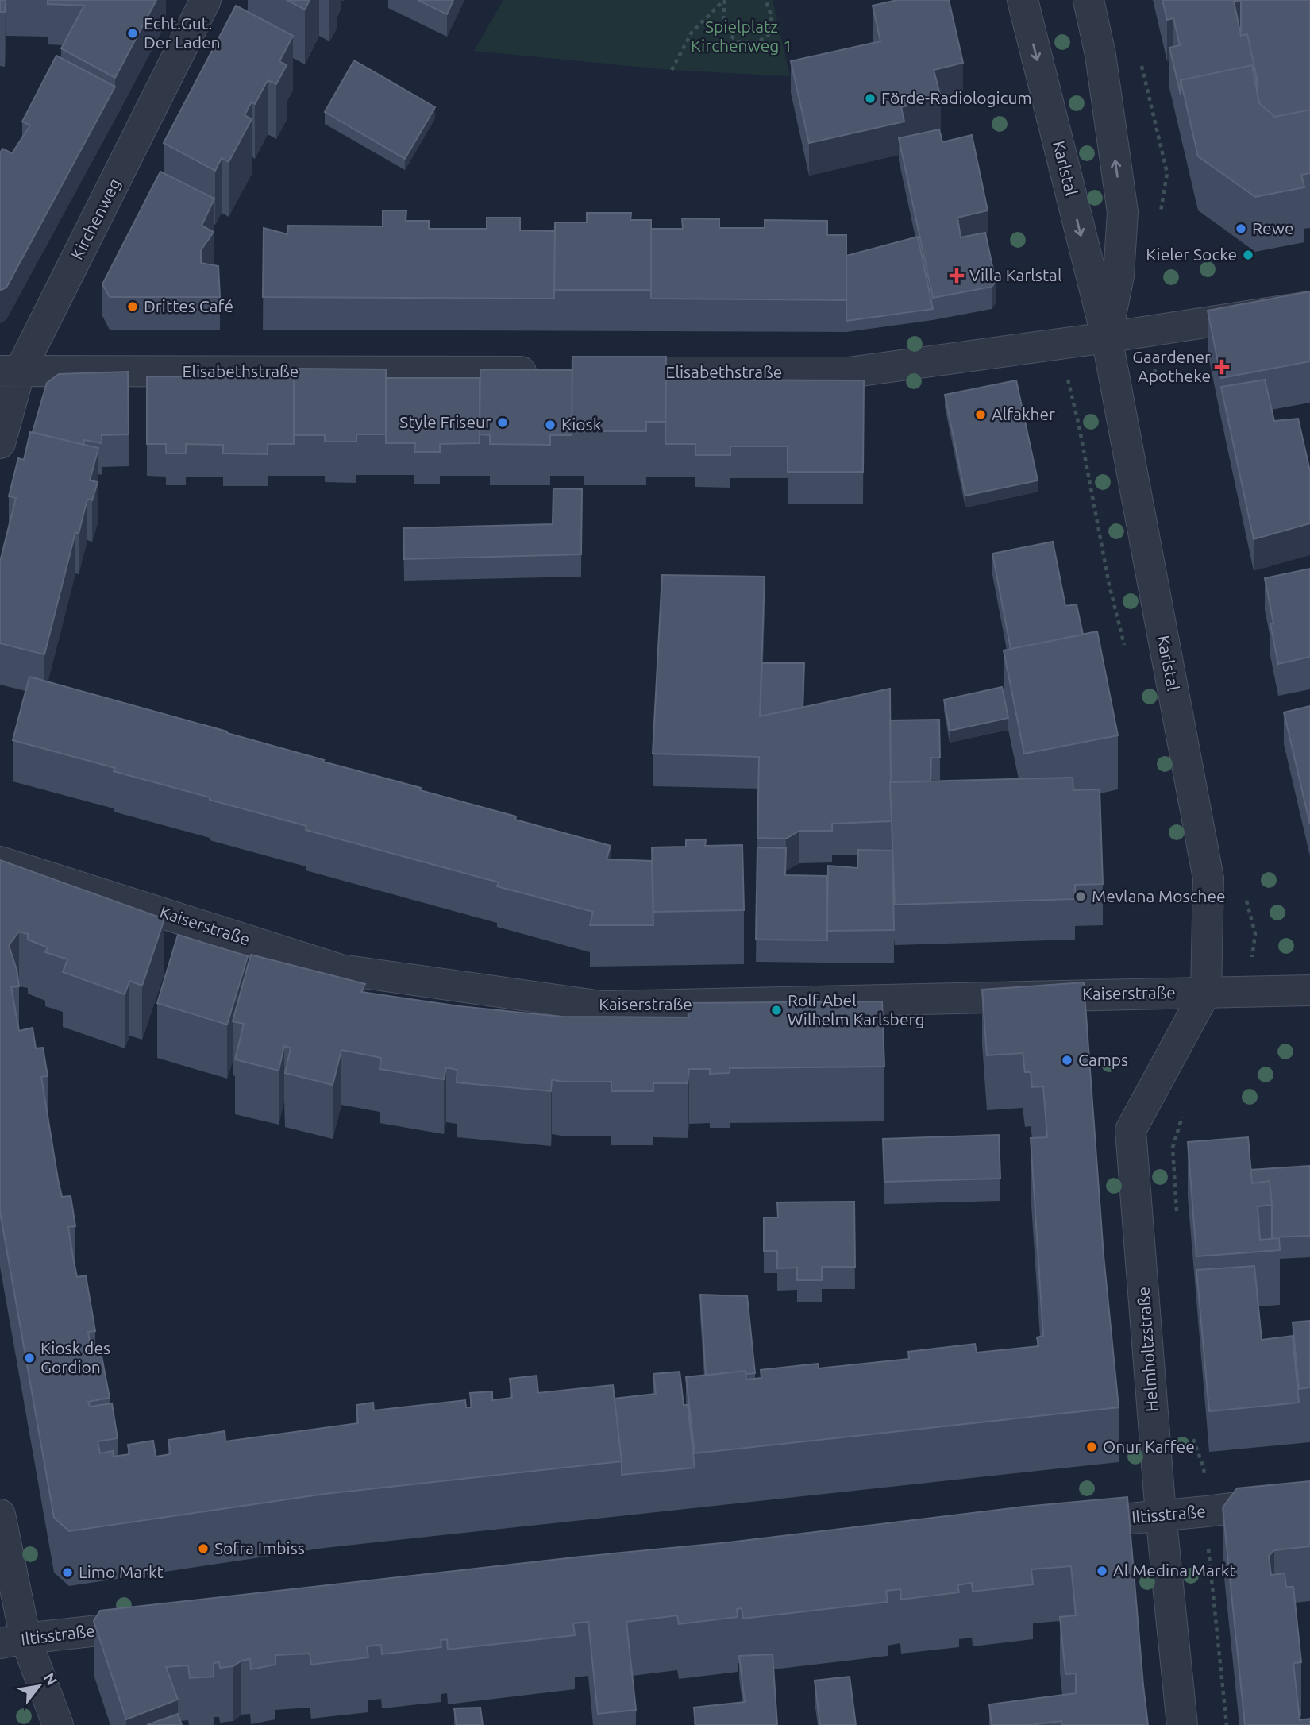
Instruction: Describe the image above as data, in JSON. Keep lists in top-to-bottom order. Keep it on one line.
{"streets":{"street":["Karlstal","Kirchenweg","Elisabethstraße","Kaiserstraße","Helmholtzstraße","Iltisstraße"]},"crossings":[["Karlstal","Elisabethstraße"],["Karlstal","Kaiserstraße"],["Karlstal","Helmholtzstraße"],["Kirchenweg","Elisabethstraße"],["Kaiserstraße","Helmholtzstraße"],["Helmholtzstraße","Iltisstraße"]],"parks":["Spielplatz Kirchenweg 1"],"places":{"other":["Echt.Gut. Der Laden","Förde-Radiologicum","Rewe","Kieler Socke","Drittes Café","Alfakher","Style Friseur","Kiosk","Mevlana Moschee","Rolf Abel Wilhelm Karlsberg","Camps","Kiosk des Gordion","Onur Kaffee","Sofra Imbiss","Al Medina Markt","Limo Markt"],"health":["Villa Karlstal","Gaardener Apotheke"]},"north":"top right"}
